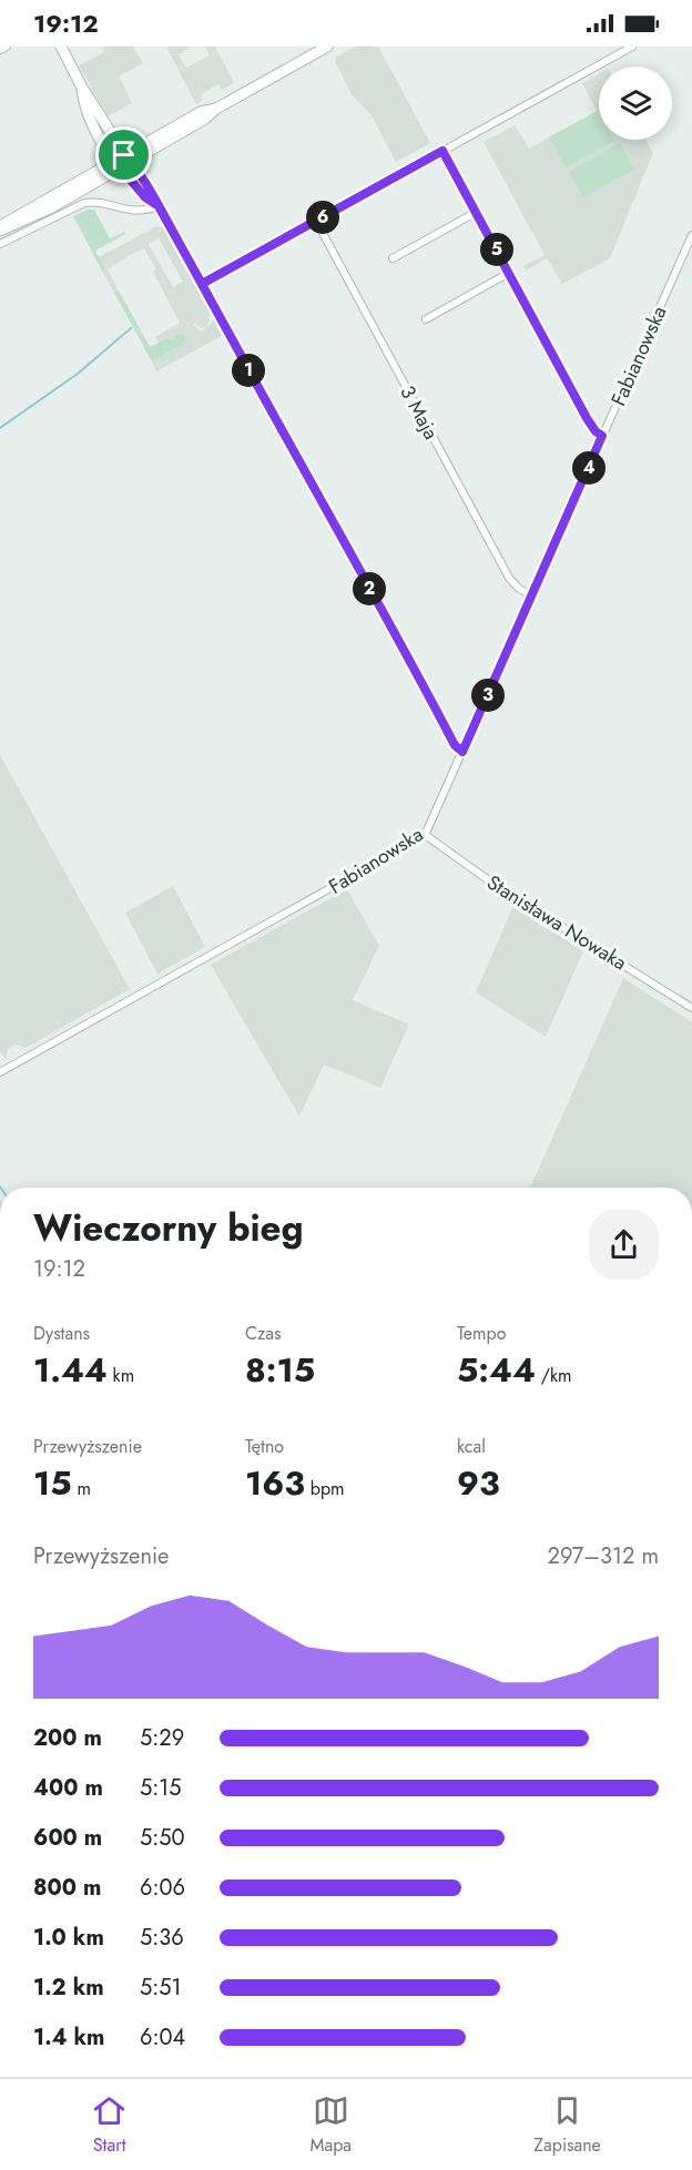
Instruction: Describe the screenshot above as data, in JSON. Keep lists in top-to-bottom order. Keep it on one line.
{"streets":{"street":["Fabianowska","3 Maja","Stanisława Nowaka"]},"crossings":[["Fabianowska","3 Maja"],["Fabianowska","Stanisława Nowaka"]],"page":{"status":"19:12","pins":["6","5","1","4","2","3"],"heading":["Wieczorny bieg","19:12"],"stats":[["Dystans","1.44 km"],["Czas","8:15"],["Tempo","5:44 /km"],["Przewyższenie","15 m"],["Tętno","163 bpm"],["kcal","93"]],"chart":["Przewyższenie","297–312 m"],"list":[{"name":"200 m","note":"5:29"},{"name":"400 m","note":"5:15"},{"name":"600 m","note":"5:50"},{"name":"800 m","note":"6:06"},{"name":"1.0 km","note":"5:36"},{"name":"1.2 km","note":"5:51"},{"name":"1.4 km","note":"6:04"}],"tabs":["Start","Mapa","Zapisane"]}}
